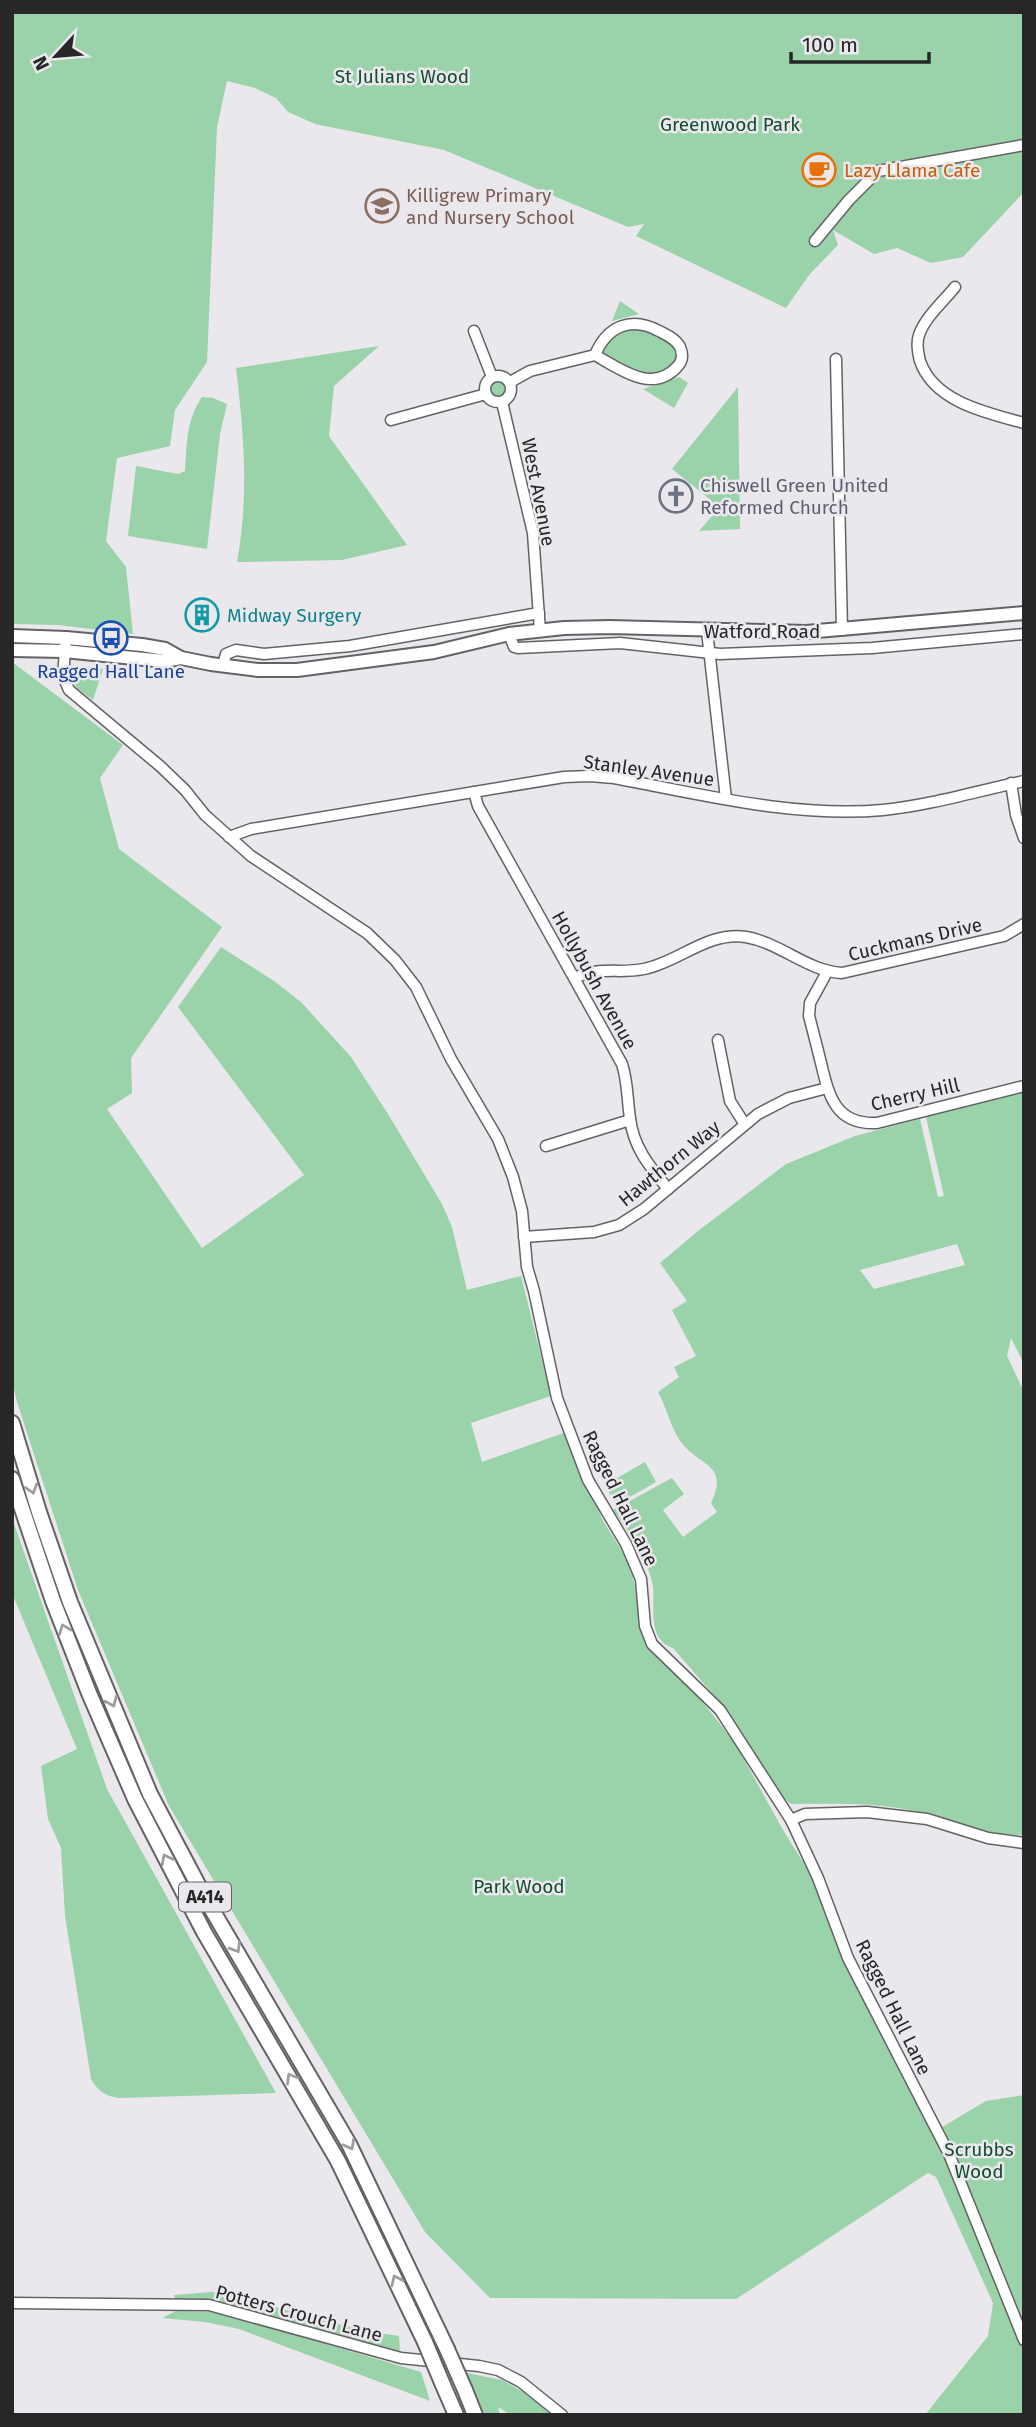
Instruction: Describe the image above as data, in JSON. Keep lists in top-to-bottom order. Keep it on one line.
{"streets":{"highway":["A414"],"main road":["Watford Road"],"street":["West Avenue","Stanley Avenue","Cuckmans Drive","Hollybush Avenue","Cherry Hill","Hawthorn Way","Ragged Hall Lane","Potters Crouch Lane"]},"crossings":[["West Avenue","Watford Road"],["Watford Road","Ragged Hall Lane"],["Stanley Avenue","Hollybush Avenue"],["Stanley Avenue","Ragged Hall Lane"],["Cuckmans Drive","Hollybush Avenue"],["Cuckmans Drive","Cherry Hill"],["Hollybush Avenue","Hawthorn Way"],["Cherry Hill","Hawthorn Way"],["Hawthorn Way","Ragged Hall Lane"]],"parks":["St Julians Wood","Greenwood Park","Park Wood","Scrubbs Wood"],"places":{"cafe":["Lazy Llama Cafe"],"school or university":["Killigrew Primary and Nursery School"],"church":["Chiswell Green United Reformed Church"],"building":["Midway Surgery"],"bus stop":["Ragged Hall Lane"]},"scale_bar":"100 m","north":"bottom left"}
